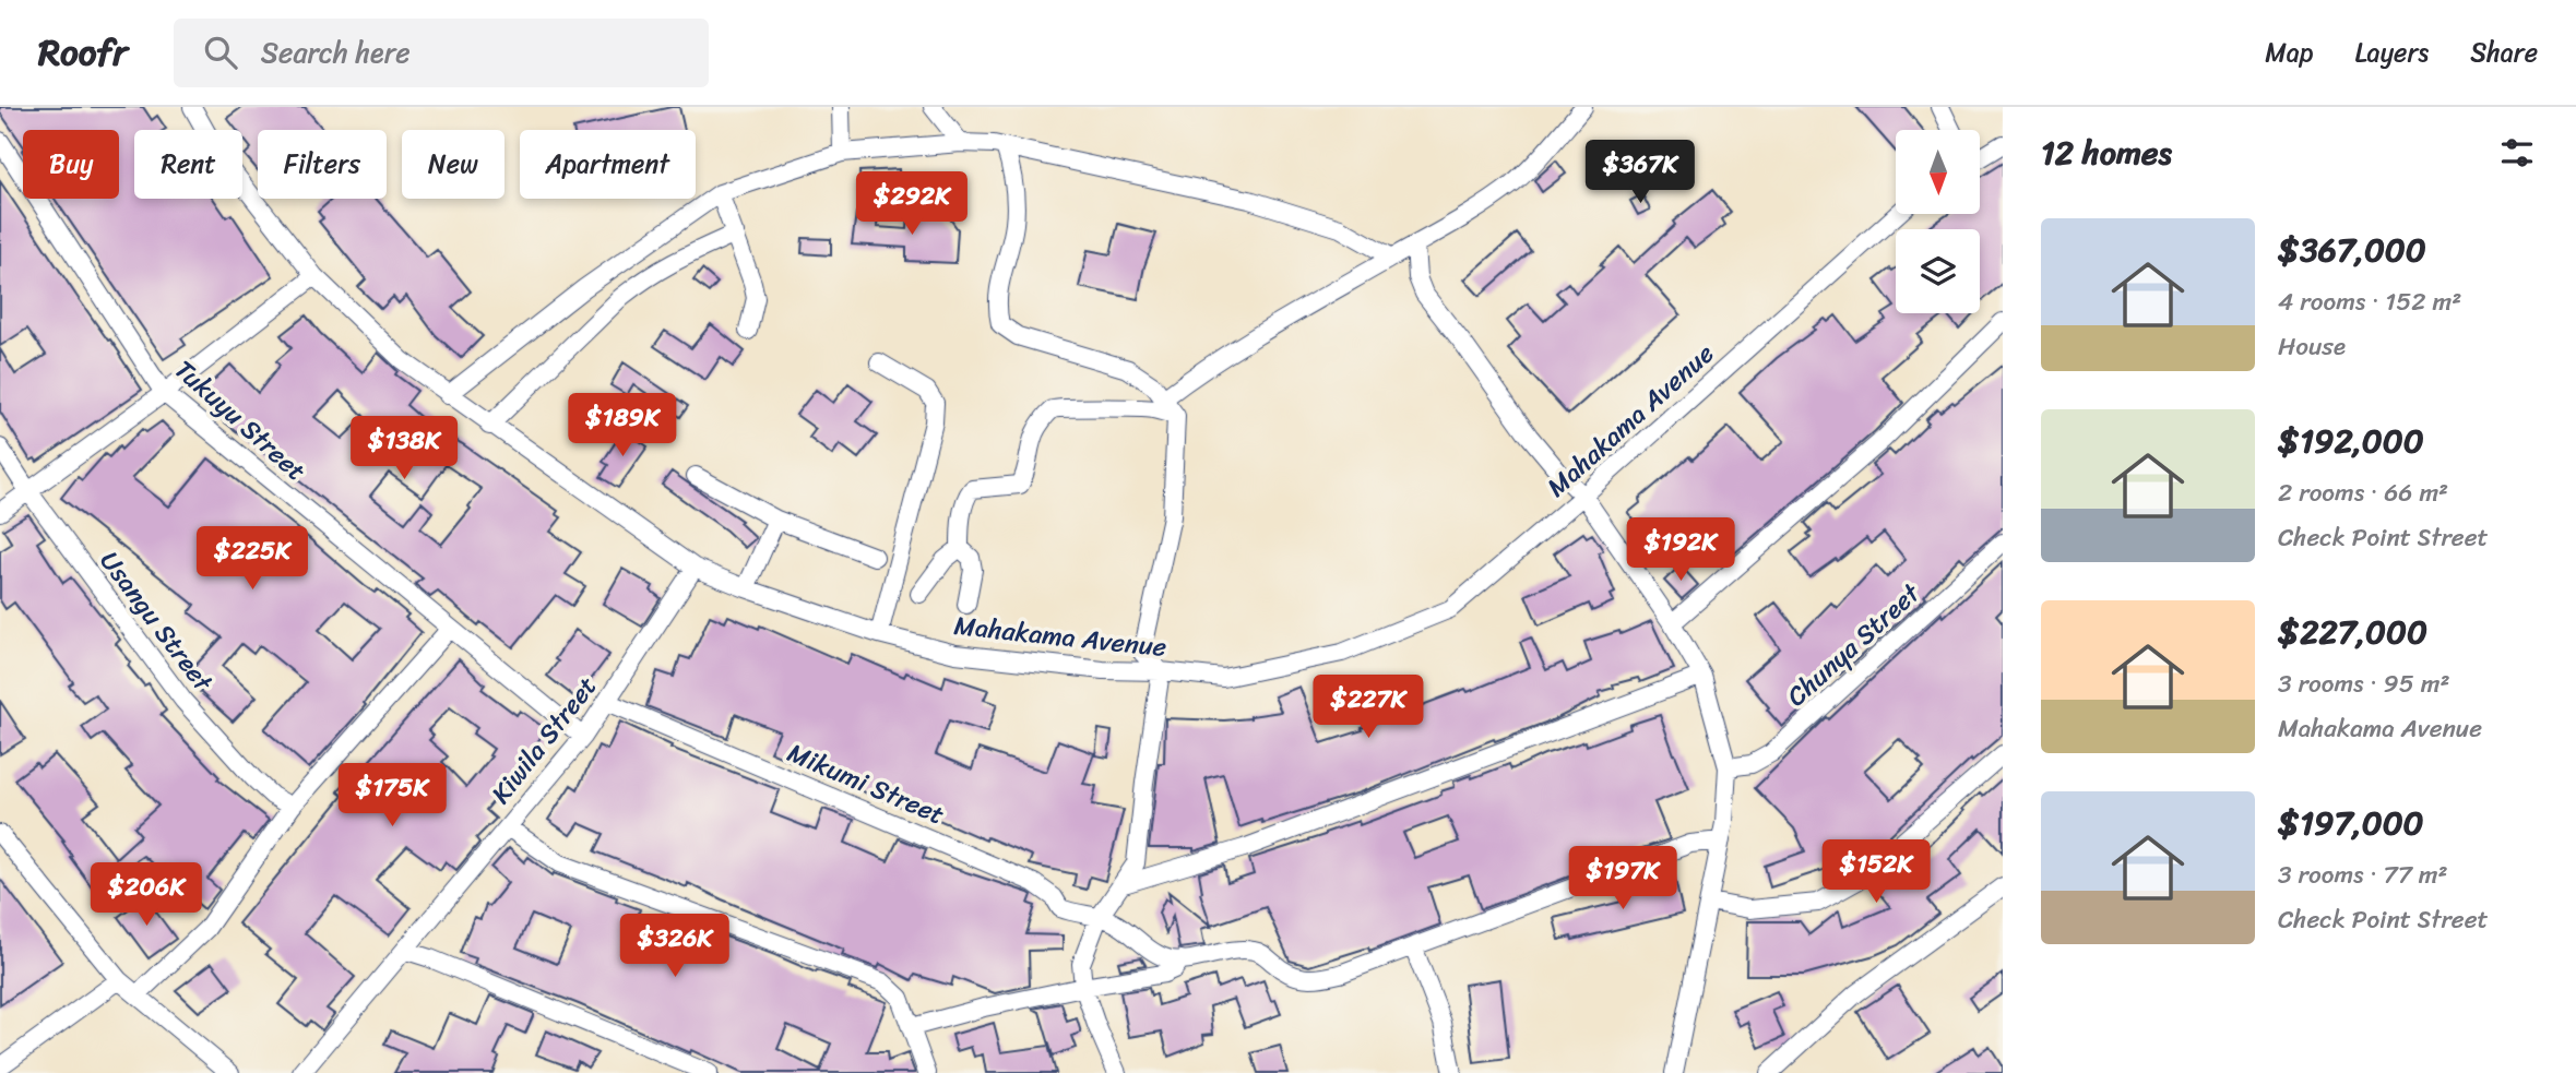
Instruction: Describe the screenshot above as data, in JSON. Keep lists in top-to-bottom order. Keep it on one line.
{"streets":{"street":["Tukuyu Street","Mahakama Avenue","Usangu Street","Chunya Street","Kiwila Street","Mikumi Street"]},"crossings":[["Tukuyu Street","Kiwila Street"],["Mahakama Avenue","Kiwila Street"],["Kiwila Street","Mikumi Street"]],"north":"bottom","page":{"header":"Roofr","search":"Search here","nav":["Map","Layers","Share"],"heading":"12 homes","chip":["Buy","Rent","Filters","New","Apartment"],"price":["$367K","$292K","$189K","$138K","$192K","$225K","$227K","$175K","$152K","$197K","$206K","$326K"],"list":[{"name":"$367,000","note":"4 rooms · 152 m² · House"},{"name":"$192,000","note":"2 rooms · 66 m² · Check Point Street"},{"name":"$227,000","note":"3 rooms · 95 m² · Mahakama Avenue"},{"name":"$197,000","note":"3 rooms · 77 m² · Check Point Street"}]}}
